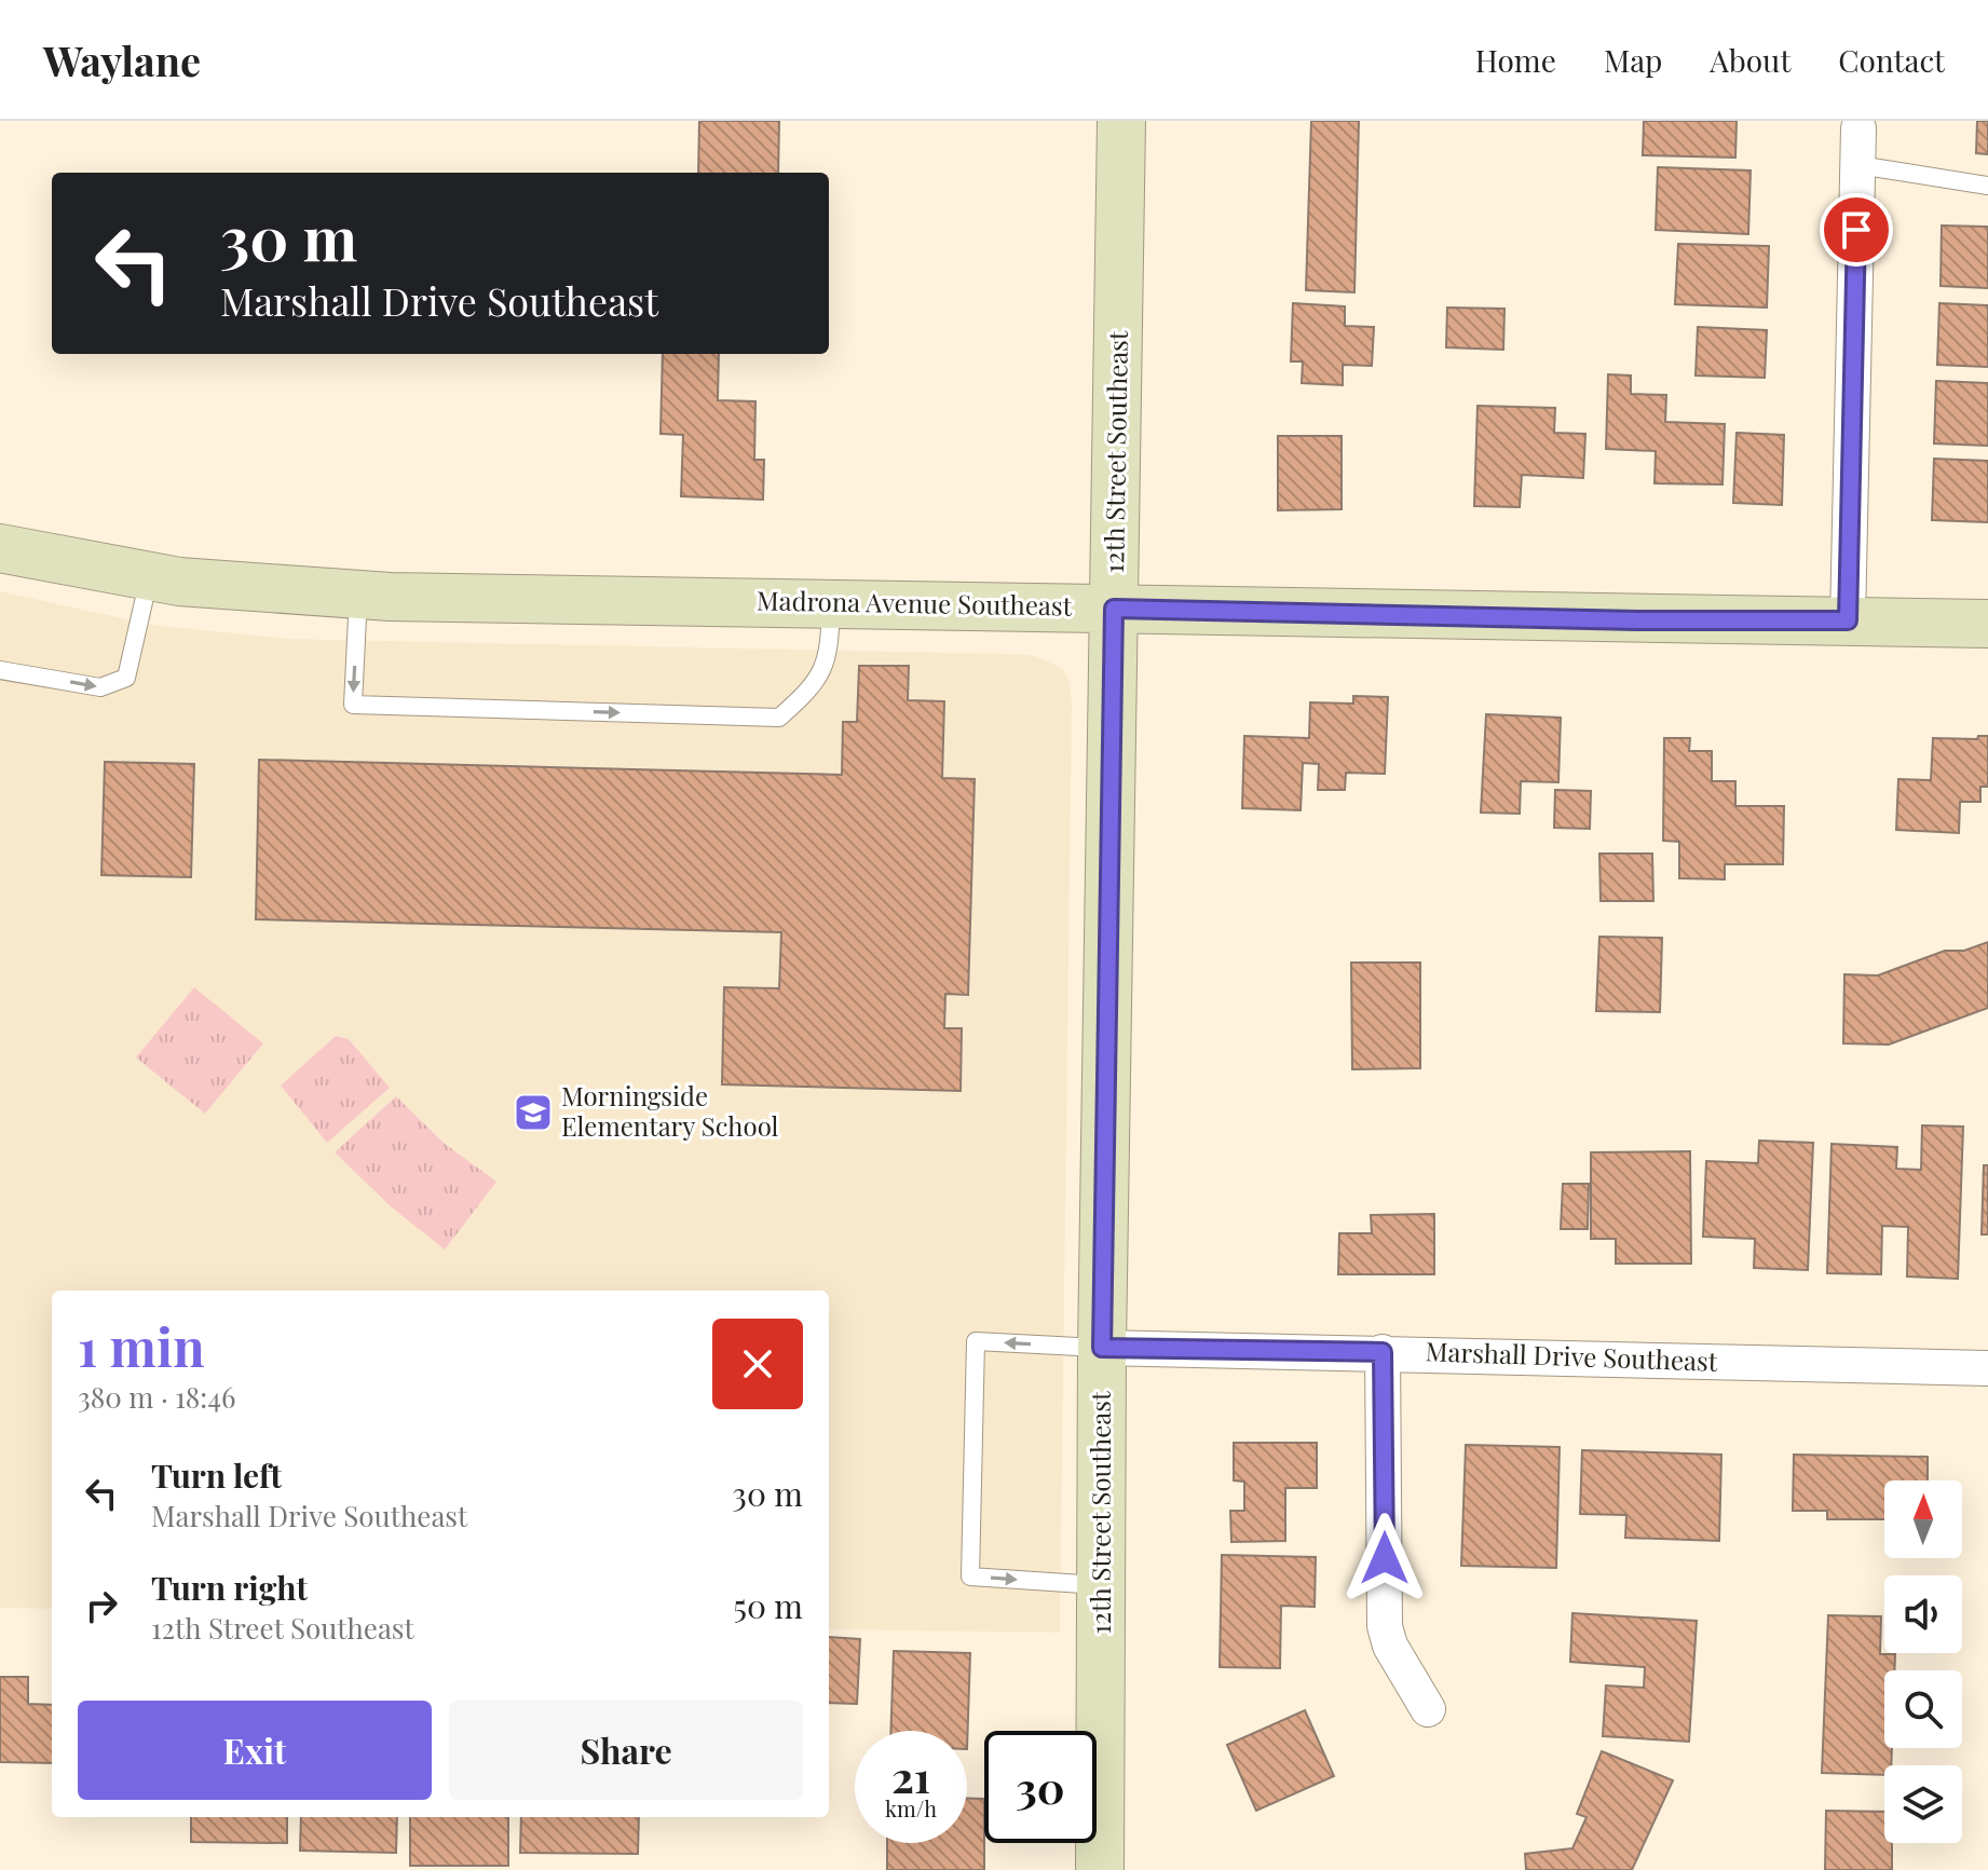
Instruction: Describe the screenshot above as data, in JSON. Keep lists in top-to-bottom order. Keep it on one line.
{"streets":{"main road":["12th Street Southeast","Madrona Avenue Southeast"],"street":["Marshall Drive Southeast"]},"crossings":[["12th Street Southeast","Madrona Avenue Southeast"],["12th Street Southeast","Marshall Drive Southeast"]],"places":{"school or university":["Morningside Elementary School"]},"north":"top","page":{"header":"Waylane","nav":["Home","Map","About","Contact"],"turn":["30 m","Marshall Drive Southeast"],"heading":["1 min","380 m · 18:46"],"list":[{"name":"Turn left","note":"Marshall Drive Southeast","value":"30 m"},{"name":"Turn right","note":"12th Street Southeast","value":"50 m"}],"buttons":["Exit","Share"],"speed":"21 km/h","limit":"30"}}
